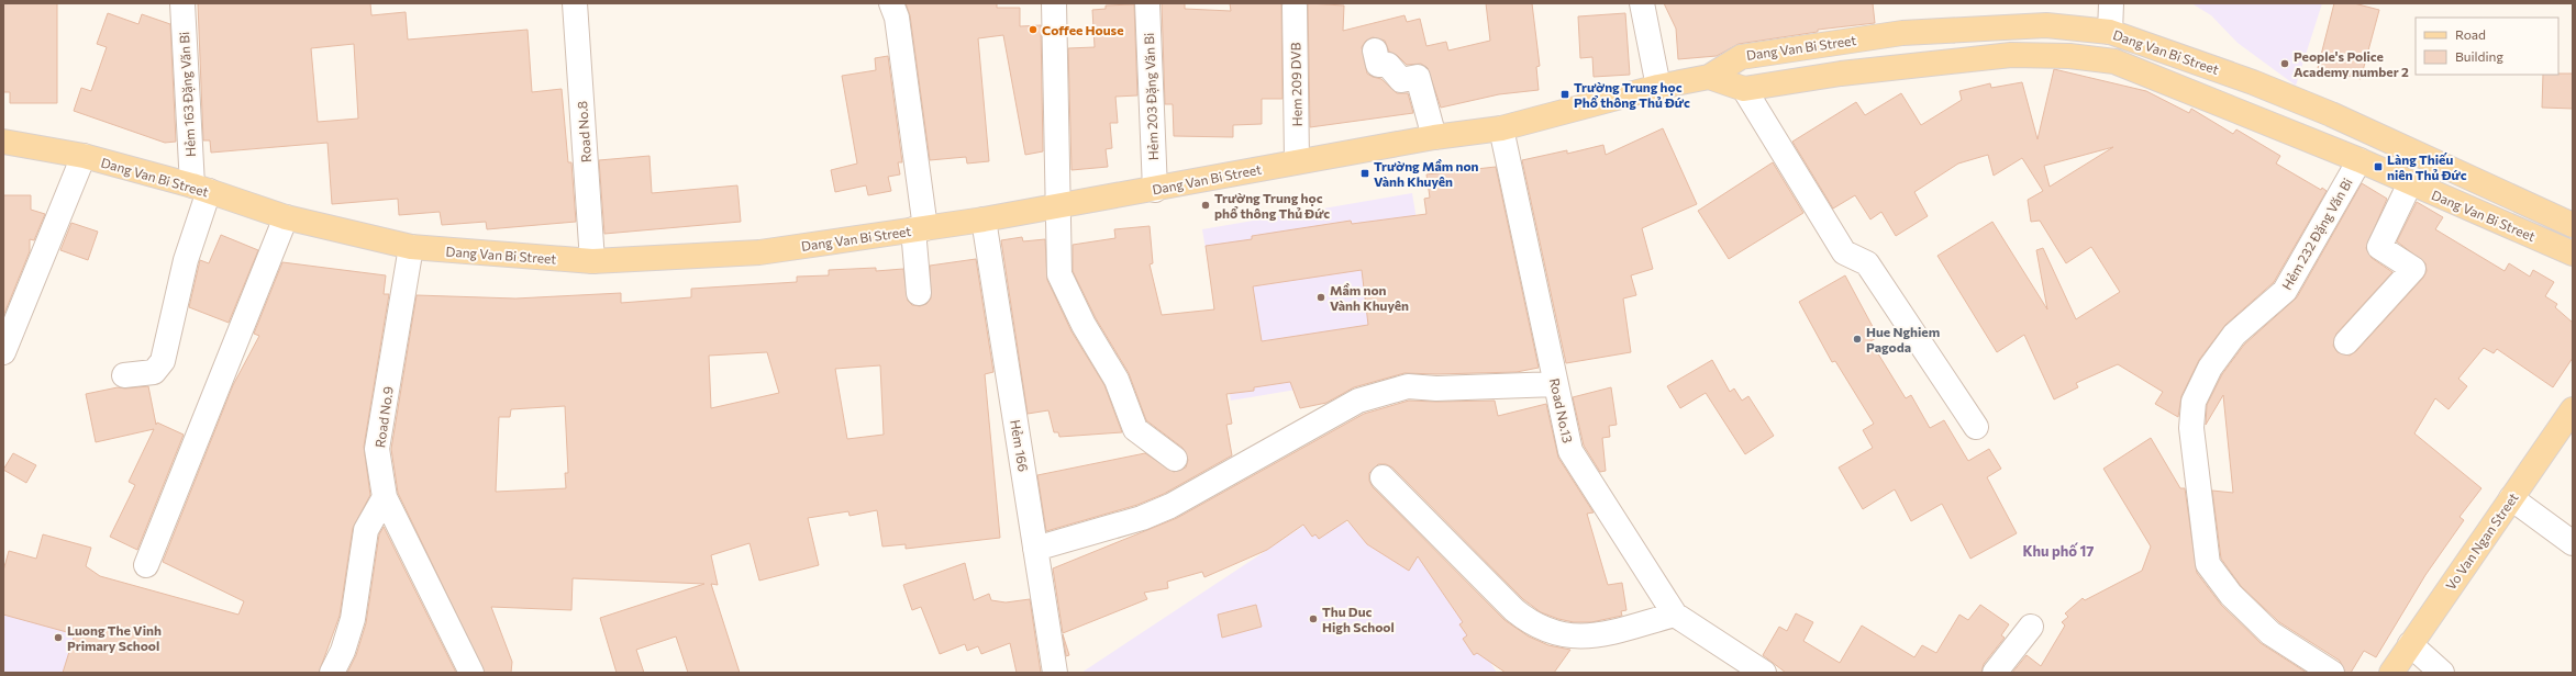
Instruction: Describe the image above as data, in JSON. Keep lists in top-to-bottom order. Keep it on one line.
{"streets":{"main road":["Dang Van Bi Street","Vo Van Ngan Street"],"street":["Hem 209 DVB","Hẻm 163 Đặng Văn Bi","Hẻm 203 Đặng Văn Bi","Road No.8","Hẻm 232 Đặng Văn Bi","Road No.13","Road No.9","Hẻm 166"]},"crossings":[["Dang Van Bi Street","Hem 209 DVB"],["Dang Van Bi Street","Hẻm 163 Đặng Văn Bi"],["Dang Van Bi Street","Hẻm 203 Đặng Văn Bi"],["Dang Van Bi Street","Road No.8"],["Dang Van Bi Street","Hẻm 232 Đặng Văn Bi"],["Dang Van Bi Street","Road No.13"],["Dang Van Bi Street","Road No.9"],["Dang Van Bi Street","Hẻm 166"]],"districts":["Khu phố 17"],"places":{"other":["Coffee House","People's Police Academy number 2","Trường Trung học phổ thông Thủ Đức","Mầm non Vành Khuyên","Hue Nghiem Pagoda","Thu Duc High School","Luong The Vinh Primary School"],"transit":["Trường Trung học Phổ thông Thủ Đức","Làng Thiếu niên Thủ Đức","Trường Mầm non Vành Khuyên"]},"legend":["Road","Building"]}
